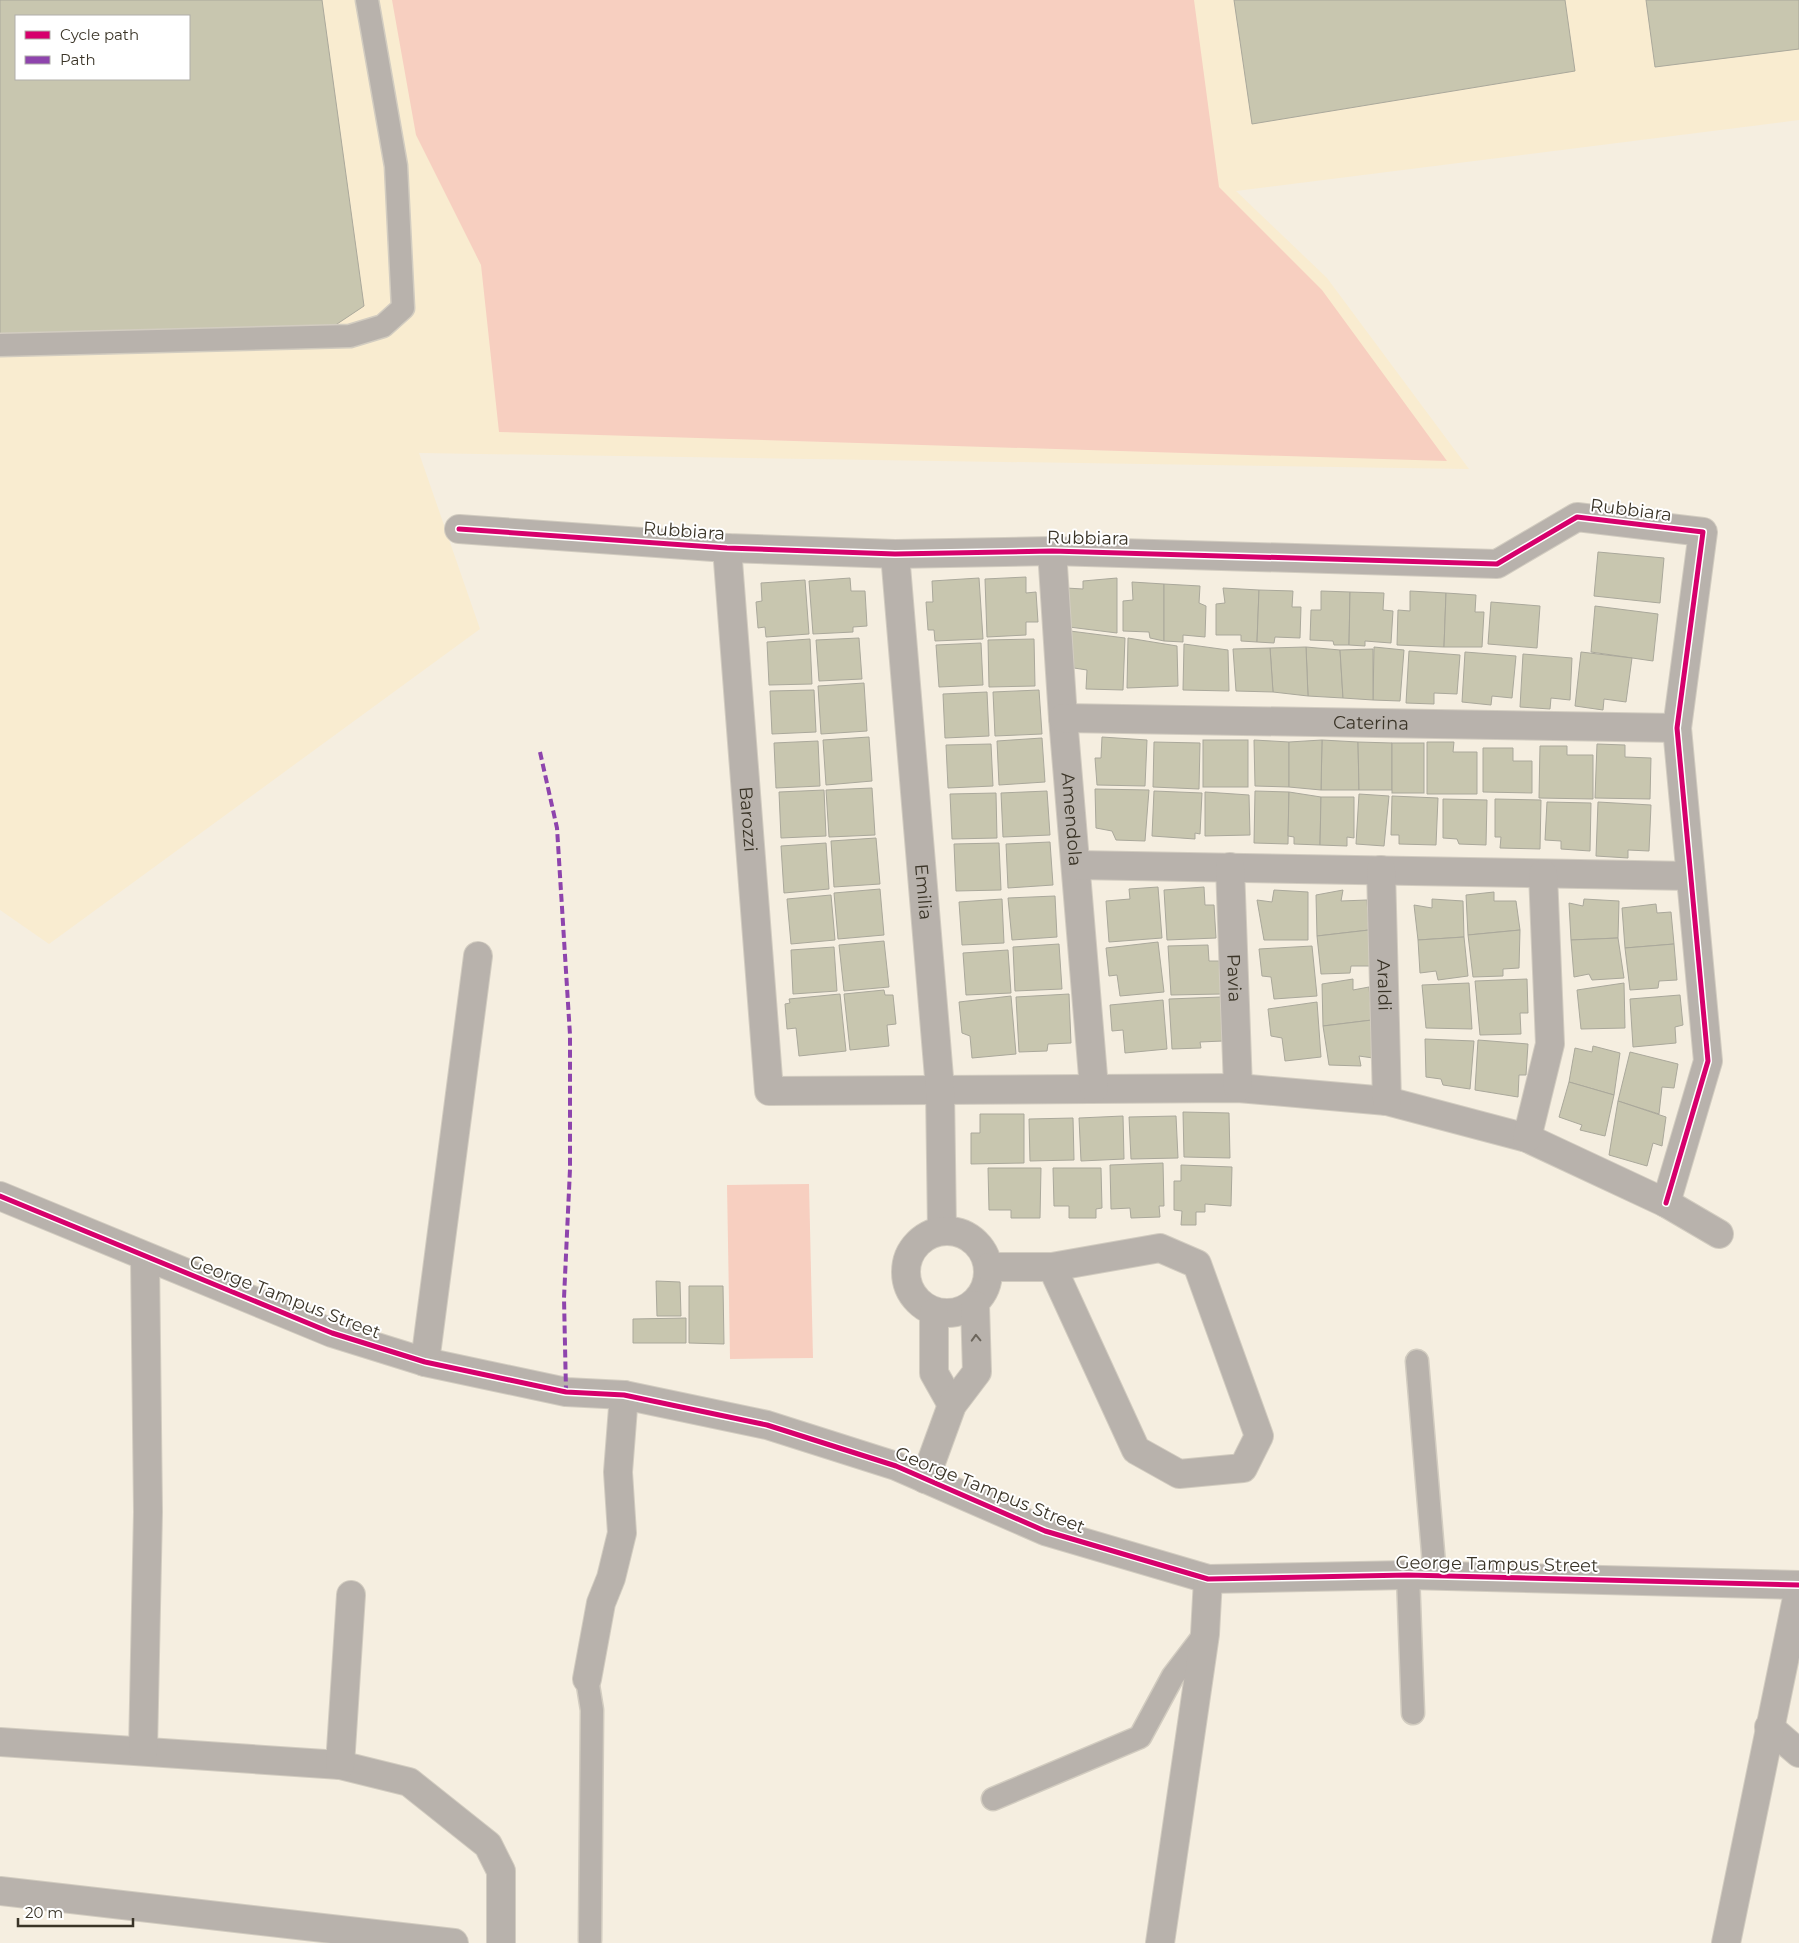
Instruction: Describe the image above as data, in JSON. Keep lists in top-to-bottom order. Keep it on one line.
{"streets":{"street":["Rubbiara","Caterina","Barozzi","Amendola","Emilia","Pavia","Araldi","George Tampus Street"]},"crossings":[["Rubbiara","Caterina"],["Rubbiara","Barozzi"],["Rubbiara","Amendola"],["Rubbiara","Emilia"],["Caterina","Amendola"],["Barozzi","Emilia"]],"legend":["Cycle path","Path"],"scale_bar":"20 m"}
